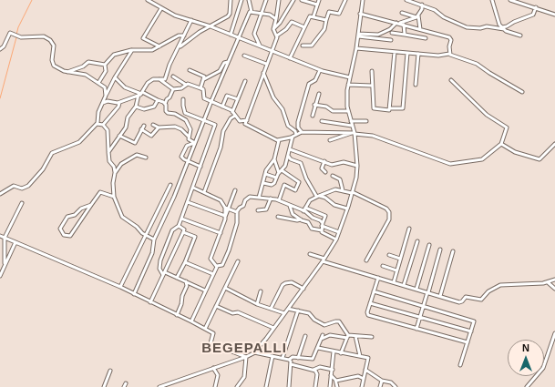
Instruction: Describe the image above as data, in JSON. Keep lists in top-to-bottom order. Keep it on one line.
{"districts":["BEGEPALLI"],"north":"top"}
